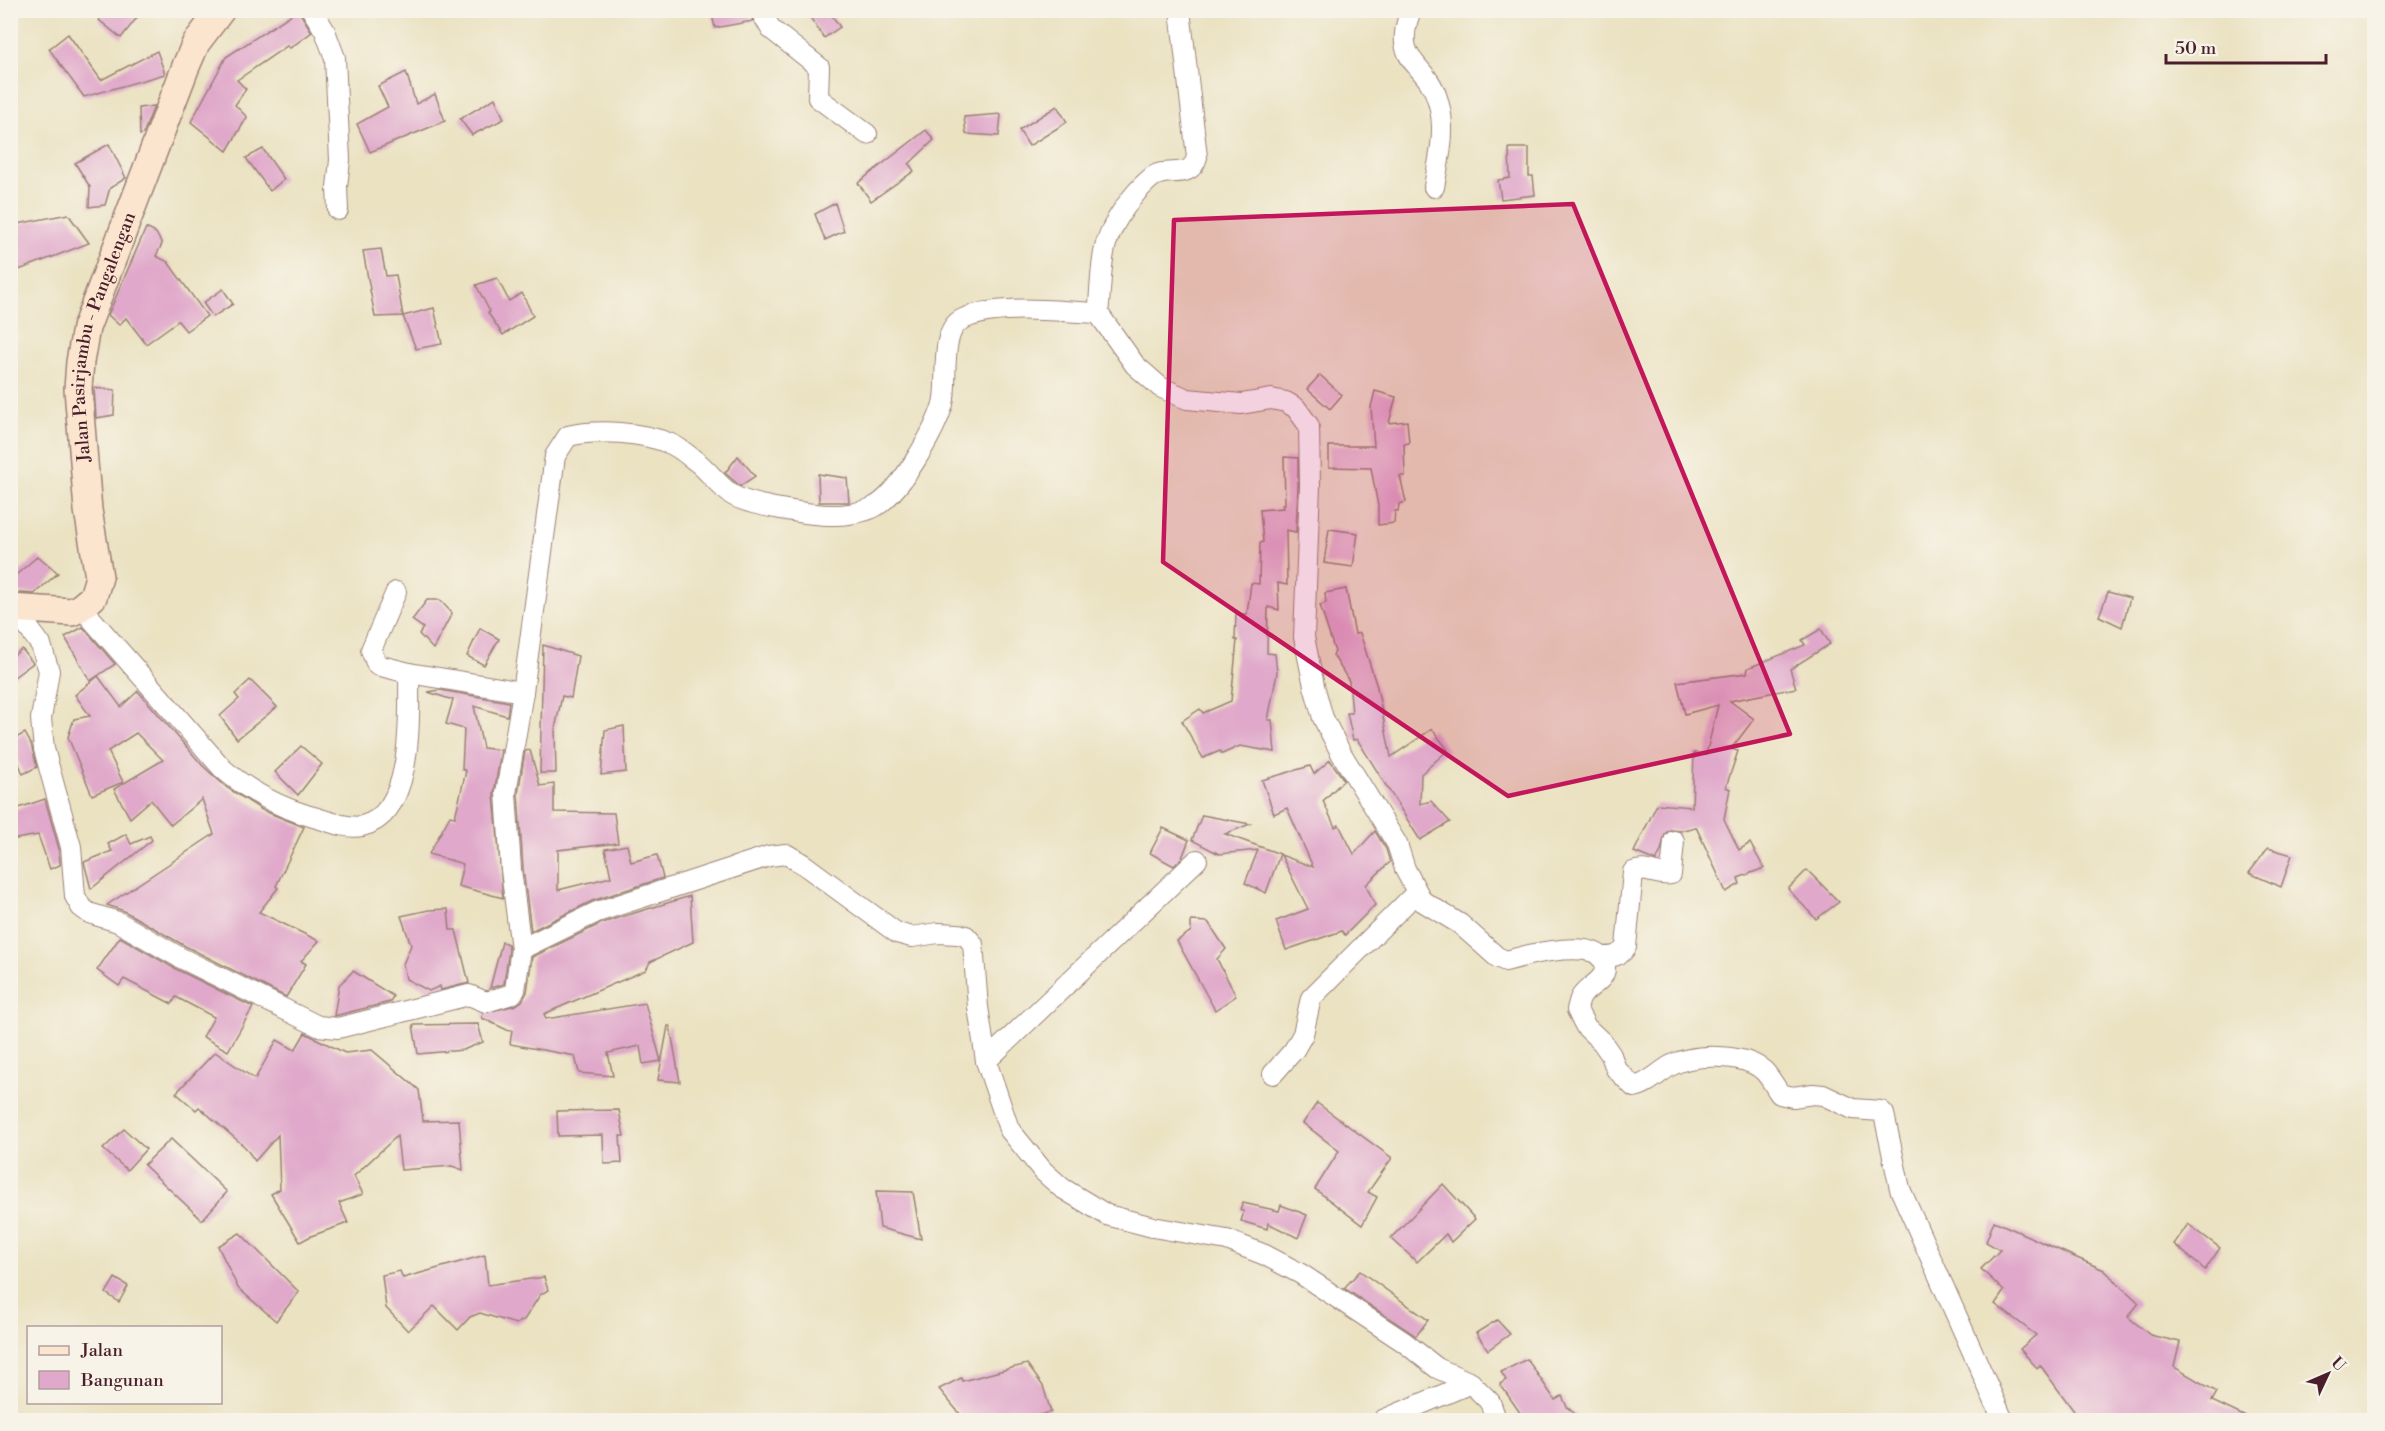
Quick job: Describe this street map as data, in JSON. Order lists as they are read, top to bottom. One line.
{"streets":{"main road":["Jalan Pasirjambu - Pangalengan"]},"legend":["Jalan","Bangunan"],"scale_bar":"50 m","north":"top right"}
